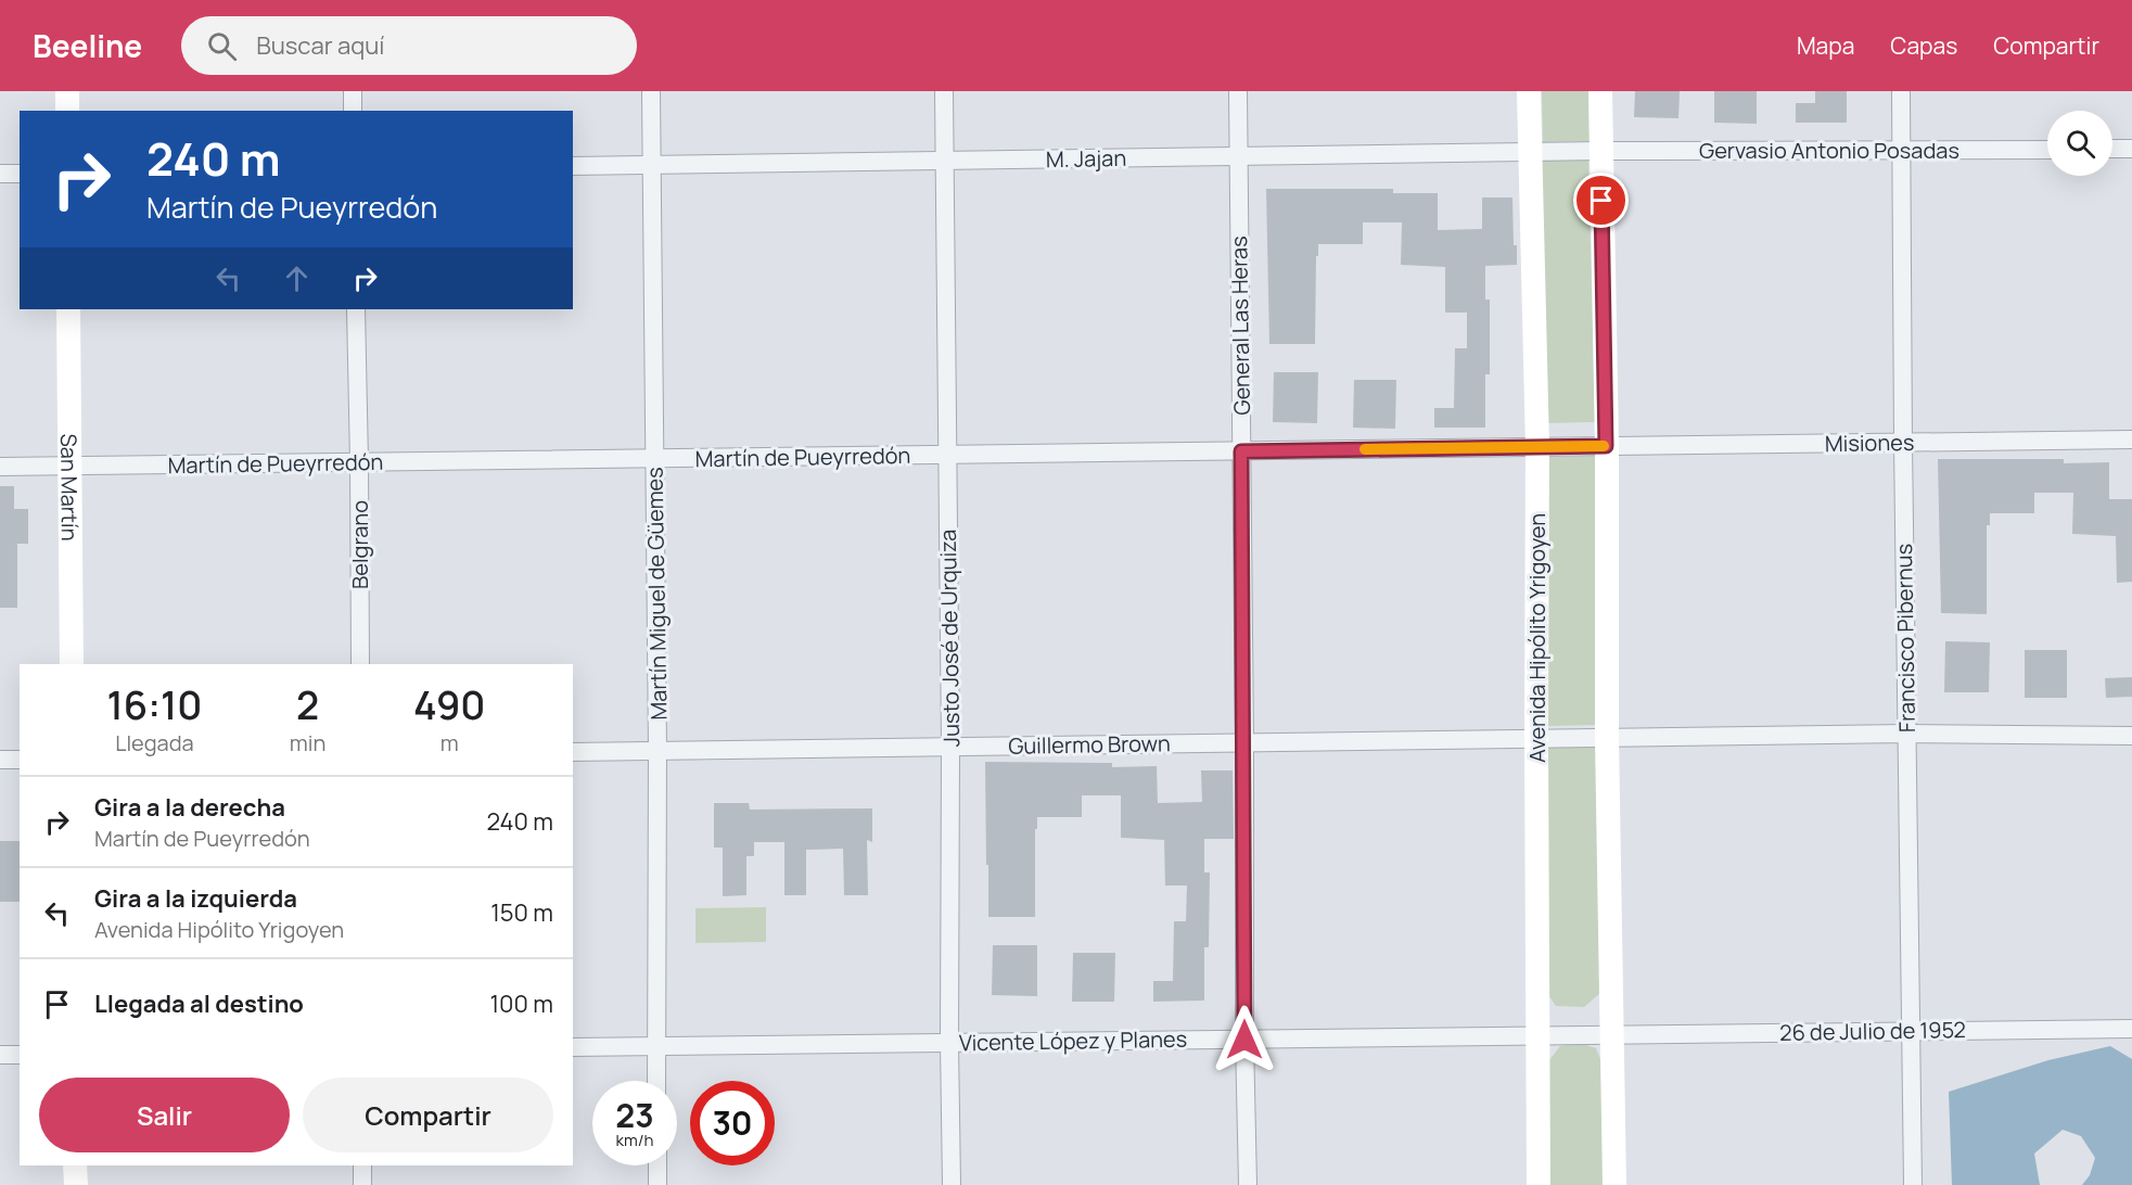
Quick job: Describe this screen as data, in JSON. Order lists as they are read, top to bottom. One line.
{"streets":{"main road":["San Martín","Avenida Hipólito Yrigoyen"],"street":["Gervasio Antonio Posadas","M. Jajan","General Las Heras","Misiones","Martín de Pueyrredón","Belgrano","Martín Miguel de Güemes","Justo José de Urquiza","Francisco Pibernus","Guillermo Brown","26 de Julio de 1952","Vicente López y Planes"]},"crossings":[["Gervasio Antonio Posadas","M. Jajan"],["Gervasio Antonio Posadas","Francisco Pibernus"],["M. Jajan","General Las Heras"],["M. Jajan","Martín Miguel de Güemes"],["M. Jajan","Justo José de Urquiza"],["M. Jajan","Avenida Hipólito Yrigoyen"],["General Las Heras","Martín de Pueyrredón"],["General Las Heras","Guillermo Brown"],["General Las Heras","Vicente López y Planes"],["Misiones","Martín de Pueyrredón"],["Misiones","Francisco Pibernus"],["Martín de Pueyrredón","San Martín"],["Martín de Pueyrredón","Belgrano"],["Martín de Pueyrredón","Martín Miguel de Güemes"],["Martín de Pueyrredón","Justo José de Urquiza"],["Martín de Pueyrredón","Avenida Hipólito Yrigoyen"],["Martín Miguel de Güemes","Guillermo Brown"],["Martín Miguel de Güemes","Vicente López y Planes"],["Justo José de Urquiza","Guillermo Brown"],["Justo José de Urquiza","Vicente López y Planes"],["Avenida Hipólito Yrigoyen","Guillermo Brown"],["Avenida Hipólito Yrigoyen","Vicente López y Planes"],["Francisco Pibernus","Guillermo Brown"],["Francisco Pibernus","26 de Julio de 1952"],["26 de Julio de 1952","Vicente López y Planes"]],"page":{"header":"Beeline","search":"Buscar aquí","nav":["Mapa","Capas","Compartir"],"turn":["240 m","Martín de Pueyrredón"],"eta":["16:10","Llegada","2","min","490","m"],"list":[{"name":"Gira a la derecha","note":"Martín de Pueyrredón","value":"240 m"},{"name":"Gira a la izquierda","note":"Avenida Hipólito Yrigoyen","value":"150 m"},{"name":"Llegada al destino","value":"100 m"}],"buttons":["Salir","Compartir"],"speed":"23 km/h","limit":"30"}}
